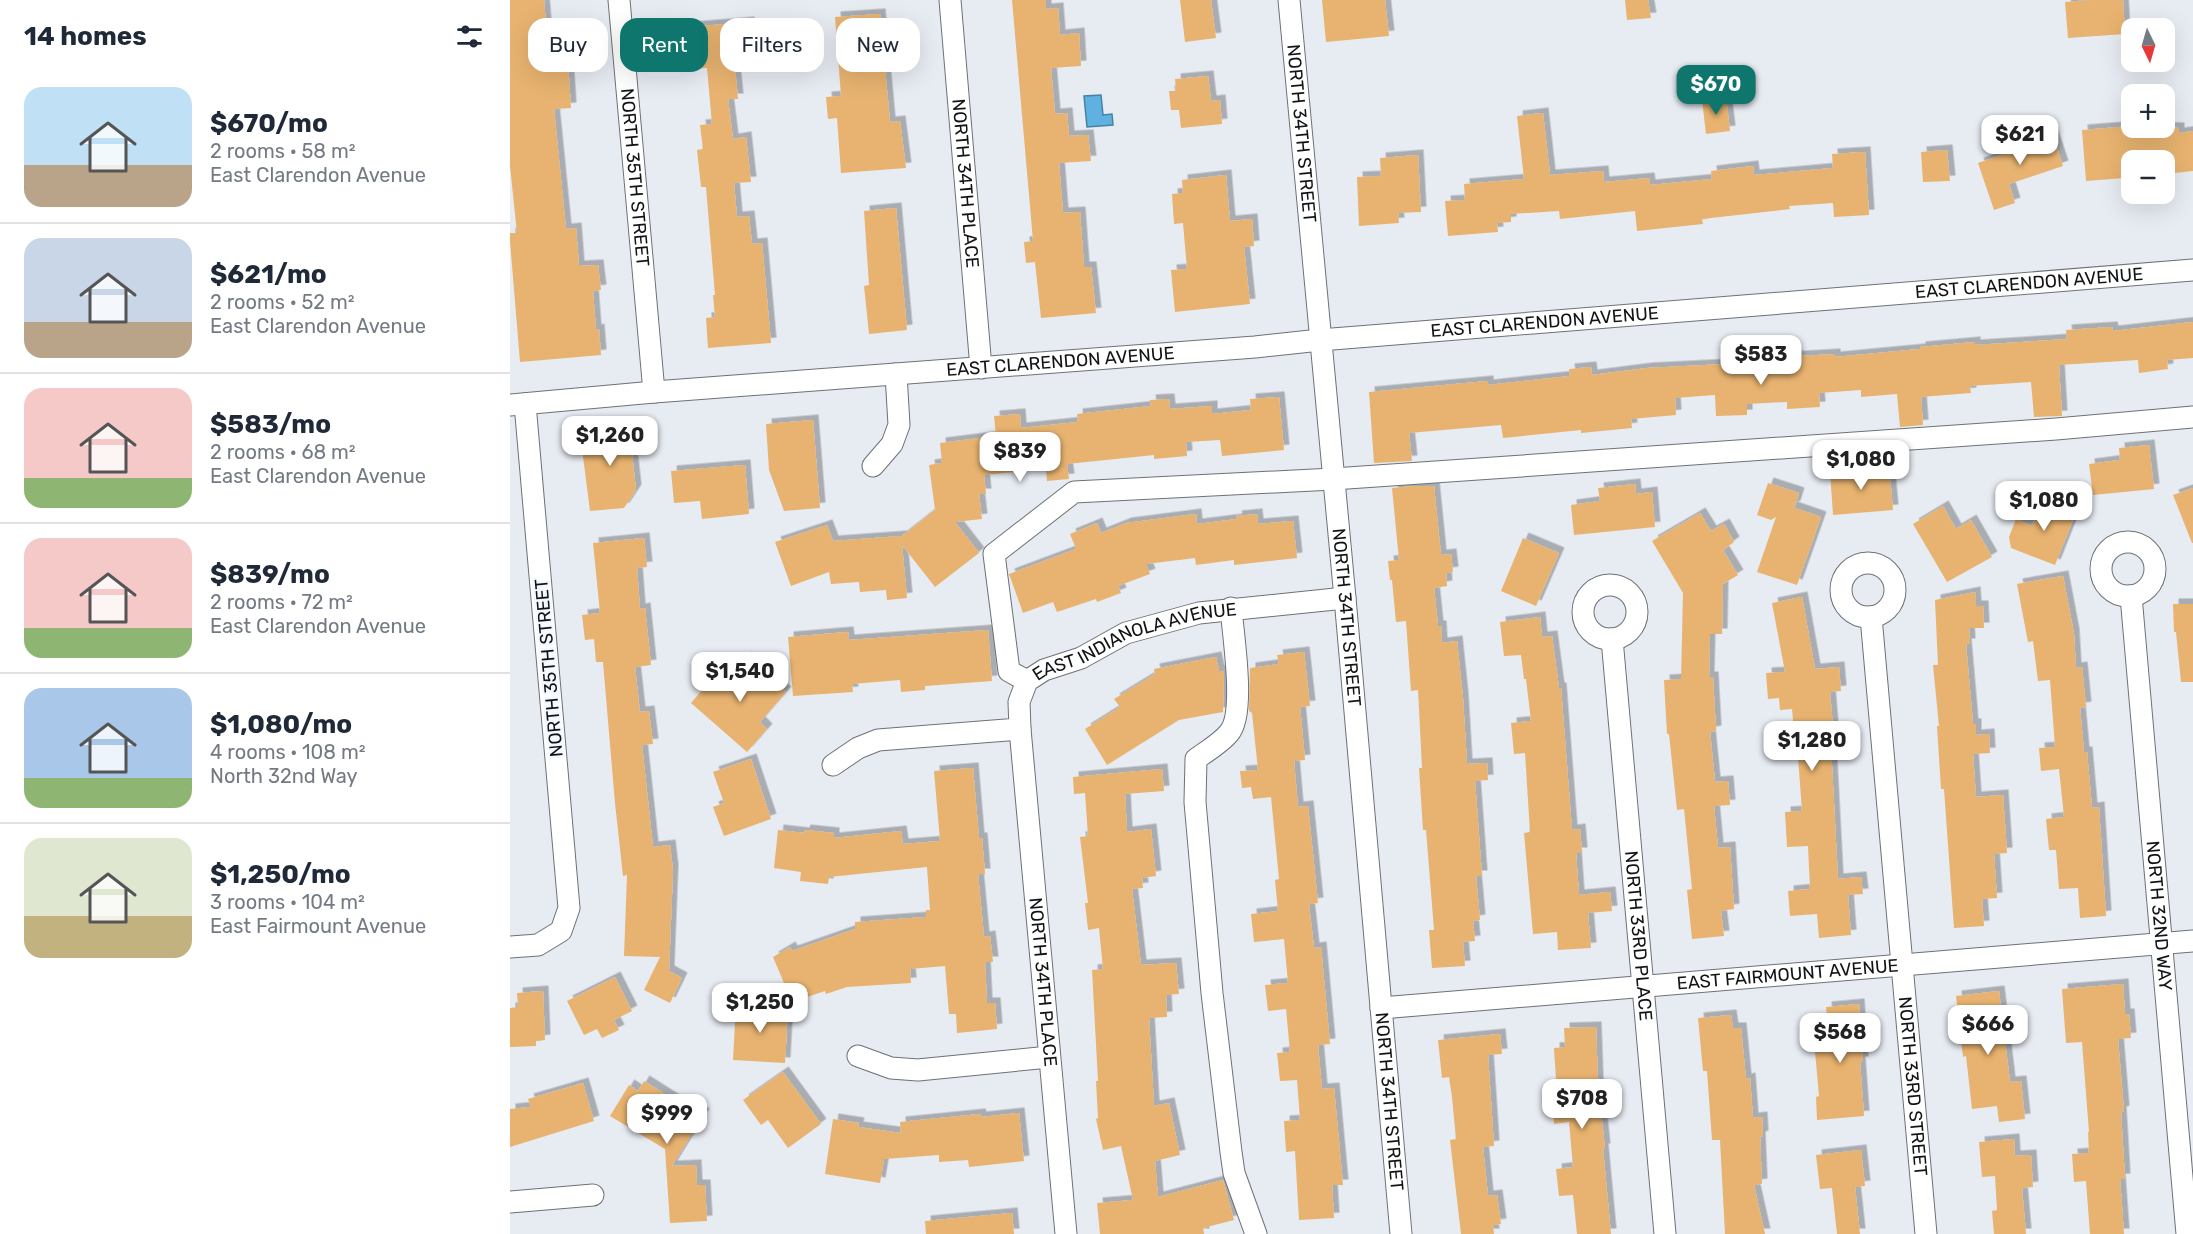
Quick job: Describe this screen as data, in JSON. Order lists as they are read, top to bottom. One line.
{"streets":{"street":["NORTH 34TH STREET","NORTH 35TH STREET","NORTH 34TH PLACE","EAST CLARENDON AVENUE","EAST INDIANOLA AVENUE","NORTH 32ND WAY","NORTH 33RD PLACE","EAST FAIRMOUNT AVENUE","NORTH 33RD STREET"]},"crossings":[["NORTH 34TH STREET","EAST CLARENDON AVENUE"],["NORTH 34TH STREET","EAST INDIANOLA AVENUE"],["NORTH 34TH STREET","EAST FAIRMOUNT AVENUE"],["NORTH 35TH STREET","EAST CLARENDON AVENUE"],["NORTH 34TH PLACE","EAST CLARENDON AVENUE"],["NORTH 34TH PLACE","EAST INDIANOLA AVENUE"],["NORTH 32ND WAY","EAST FAIRMOUNT AVENUE"],["NORTH 33RD PLACE","EAST FAIRMOUNT AVENUE"],["EAST FAIRMOUNT AVENUE","NORTH 33RD STREET"]],"north":"bottom","page":{"heading":"14 homes","map_buttons":["+","−"],"chip":["Buy","Rent","Filters","New"],"price":["$670","$621","$583","$1,260","$839","$1,080","$1,080","$1,540","$1,280","$1,250","$666","$568","$708","$999"],"list":[{"name":"$670/mo","note":"2 rooms · 58 m² · East Clarendon Avenue"},{"name":"$621/mo","note":"2 rooms · 52 m² · East Clarendon Avenue"},{"name":"$583/mo","note":"2 rooms · 68 m² · East Clarendon Avenue"},{"name":"$839/mo","note":"2 rooms · 72 m² · East Clarendon Avenue"},{"name":"$1,080/mo","note":"4 rooms · 108 m² · North 32nd Way"},{"name":"$1,250/mo","note":"3 rooms · 104 m² · East Fairmount Avenue"}]}}
